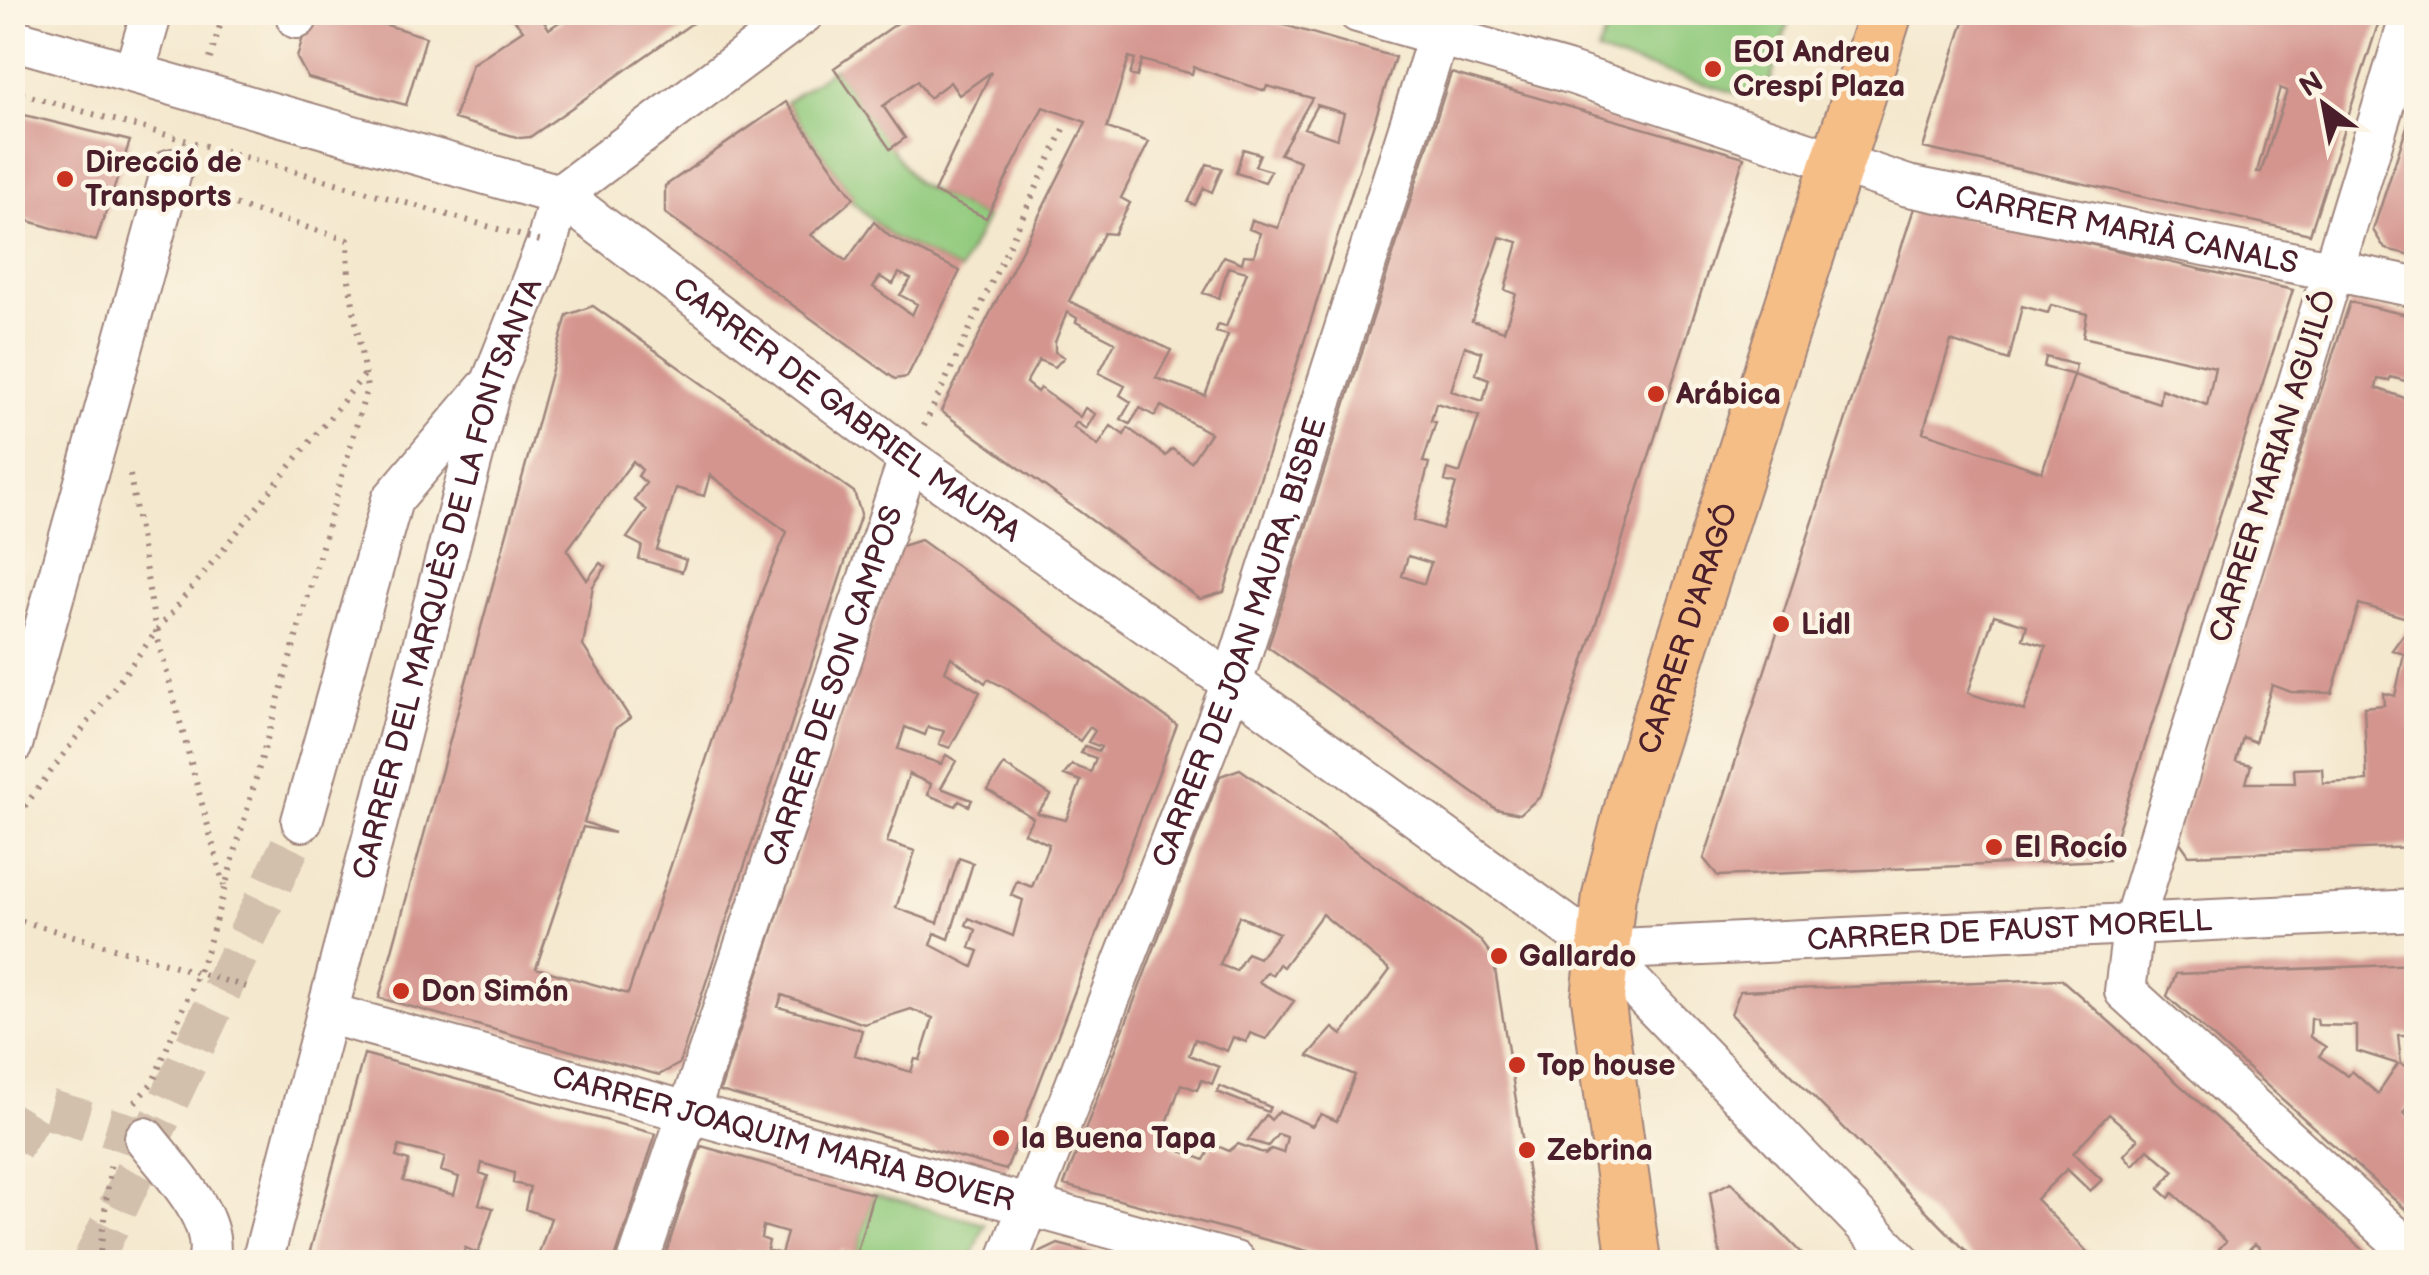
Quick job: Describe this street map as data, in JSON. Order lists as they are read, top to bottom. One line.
{"streets":{"main road":["CARRER D'ARAGÓ"],"street":["CARRER MARIÀ CANALS","CARRER DE GABRIEL MAURA","CARRER MARIAN AGUILÓ","CARRER DEL MARQUÈS DE LA FONTSANTA","CARRER DE JOAN MAURA, BISBE","CARRER DE SON CAMPOS","CARRER DE FAUST MORELL","CARRER JOAQUIM MARIA BOVER"]},"crossings":[["CARRER MARIÀ CANALS","CARRER MARIAN AGUILÓ"],["CARRER MARIÀ CANALS","CARRER D'ARAGÓ"],["CARRER MARIÀ CANALS","CARRER DE JOAN MAURA, BISBE"],["CARRER DE GABRIEL MAURA","CARRER DEL MARQUÈS DE LA FONTSANTA"],["CARRER DE GABRIEL MAURA","CARRER D'ARAGÓ"],["CARRER DE GABRIEL MAURA","CARRER DE JOAN MAURA, BISBE"],["CARRER DE GABRIEL MAURA","CARRER DE SON CAMPOS"],["CARRER DE GABRIEL MAURA","CARRER DE FAUST MORELL"],["CARRER MARIAN AGUILÓ","CARRER DE FAUST MORELL"],["CARRER DEL MARQUÈS DE LA FONTSANTA","CARRER JOAQUIM MARIA BOVER"],["CARRER D'ARAGÓ","CARRER DE FAUST MORELL"],["CARRER DE JOAN MAURA, BISBE","CARRER JOAQUIM MARIA BOVER"],["CARRER DE SON CAMPOS","CARRER JOAQUIM MARIA BOVER"]],"places":["EOI Andreu Crespí Plaza","Direcció de Transports","Arábica","Lidl","El Rocío","Gallardo","Don Simón","Top house","la Buena Tapa","Zebrina"],"north":"top left"}
